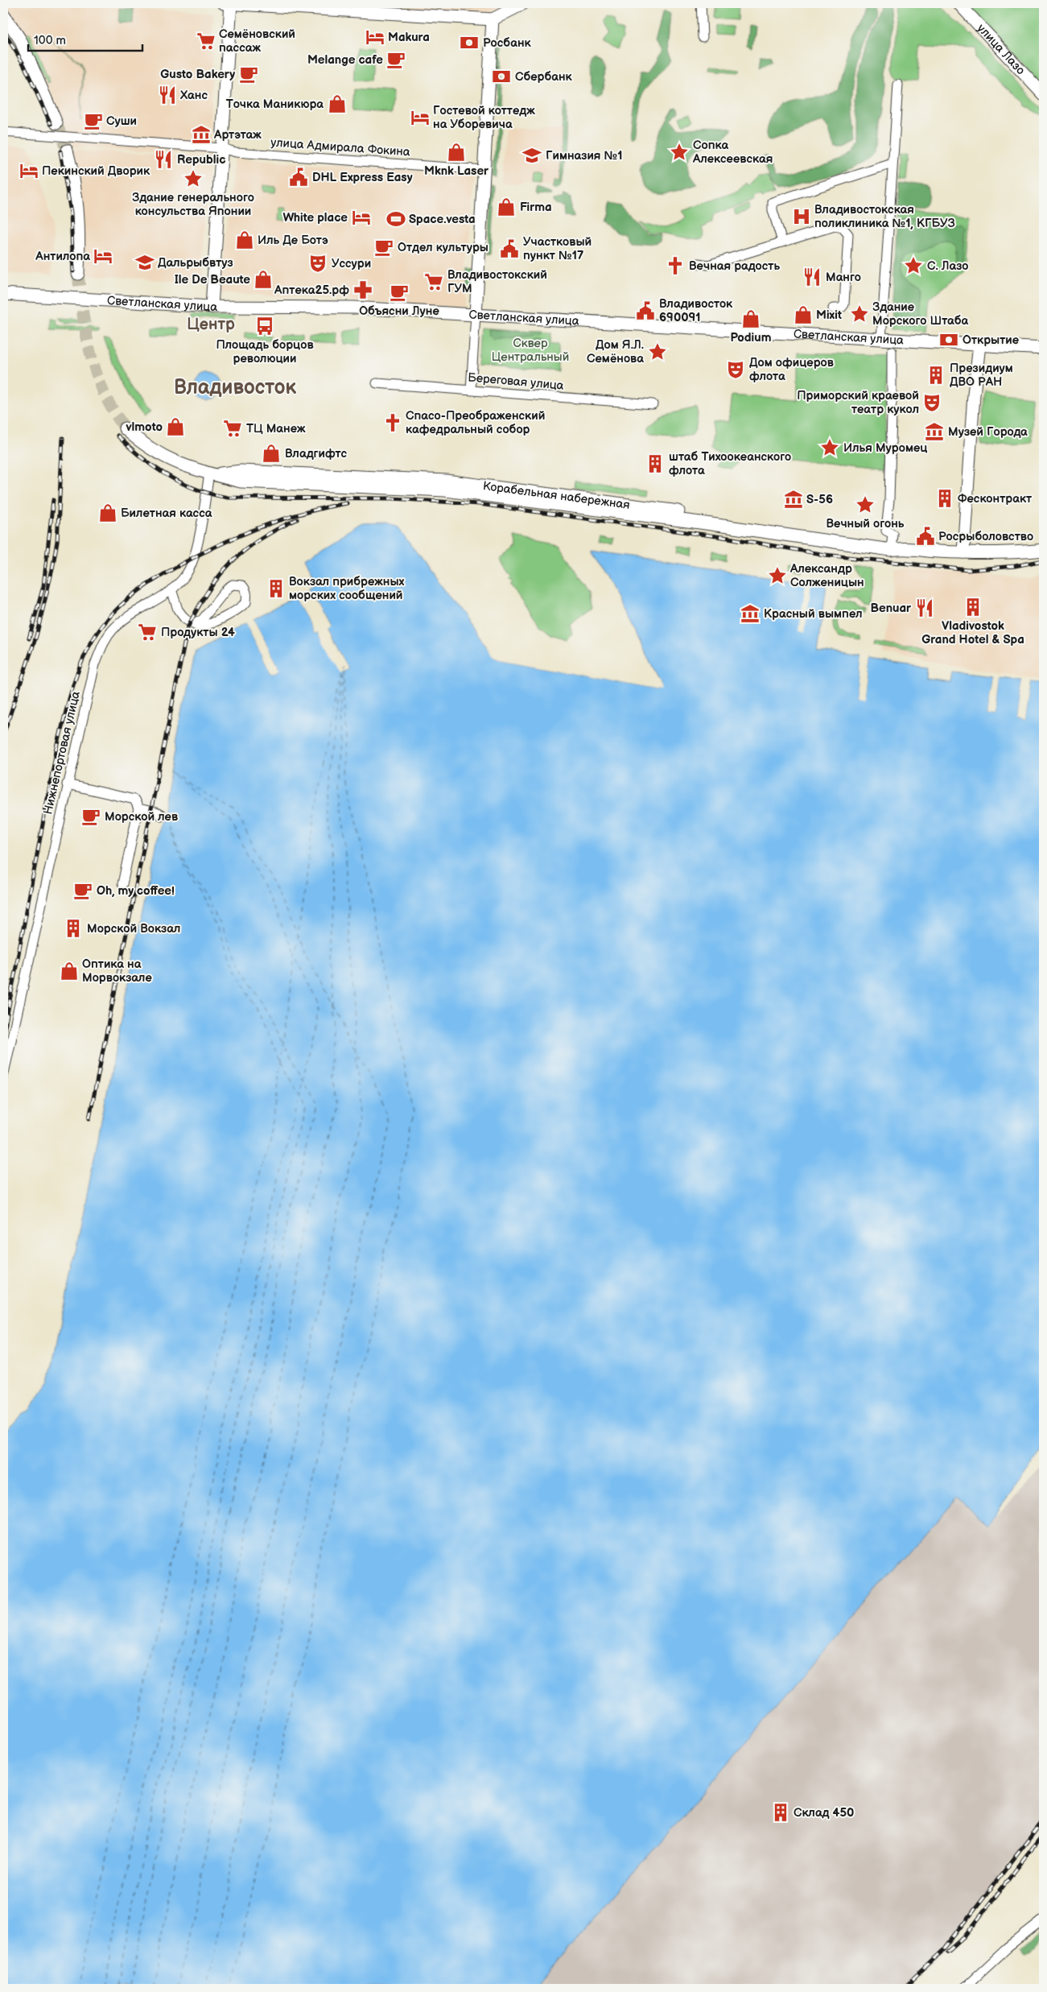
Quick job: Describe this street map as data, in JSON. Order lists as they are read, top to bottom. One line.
{"streets":{"main road":["улица Лазо","Светланская улица","Корабельная набережная"],"street":["улица Адмирала Фокина","Береговая улица","Нижнепортовая улица"]},"crossings":[["Корабельная набережная","Нижнепортовая улица"]],"districts":["Центр","Владивосток"],"parks":["Сквер Центральный"],"places":{"hotel":["Makura","Гостевой коттедж на Уборевича","Пекинский Дворик","White place","Антилопа"],"supermarket":["Семёновский пассаж","Владивостокский ГУМ","ТЦ Манеж","Продукты 24"],"bank":["Росбанк","Сбербанк","Открытие"],"cafe":["Melange cafe","Gusto Bakery","Суши","Отдел культуры","Объясни Луне","Морской лев","Oh, my coffee!"],"restaurant":["Ханс","Republic","Манго","Benuar"],"shop":["Точка Маникюра","Mknk Laser","Firma","Иль Де Ботэ","Ile De Beaute","Mixit","Podium","vlmoto","Владгифтс","Билетная касса","Оптика на Морвокзале"],"museum":["Артэтаж","Музей Города","S-56","Красный вымпел"],"place":["Сопка Алексеевская","Здание генерального консульства Японии","С. Лазо","Здание Морского Штаба","Дом Я.Л. Семёнова","Илья Муромец","Вечный огонь","Александр Солженицын"],"school or university":["Гимназия №1","Дальрыбвтуз"],"public building":["DHL Express Easy","Участковый пункт №17","Владивосток 690091","Росрыболовство"],"hospital":["Владивостокская поликлиника №1, КГБУЗ"],"sports":["Space.vesta"],"theatre":["Уссури","Дом офицеров флота","Приморский краевой театр кукол"],"church":["Вечная радость","Спасо-Преображенский кафедральный собор"],"pharmacy":["Аптека25.рф"],"bus stop":["Площадь борцов революции"],"building":["Президиум ДВО РАН","штаб Тихоокеанского флота","Фесконтракт","Вокзал прибрежных морских сообщений","Vladivostok Grand Hotel & Spa","Морской Вокзал","Склад 450"]},"scale_bar":"100 m"}
